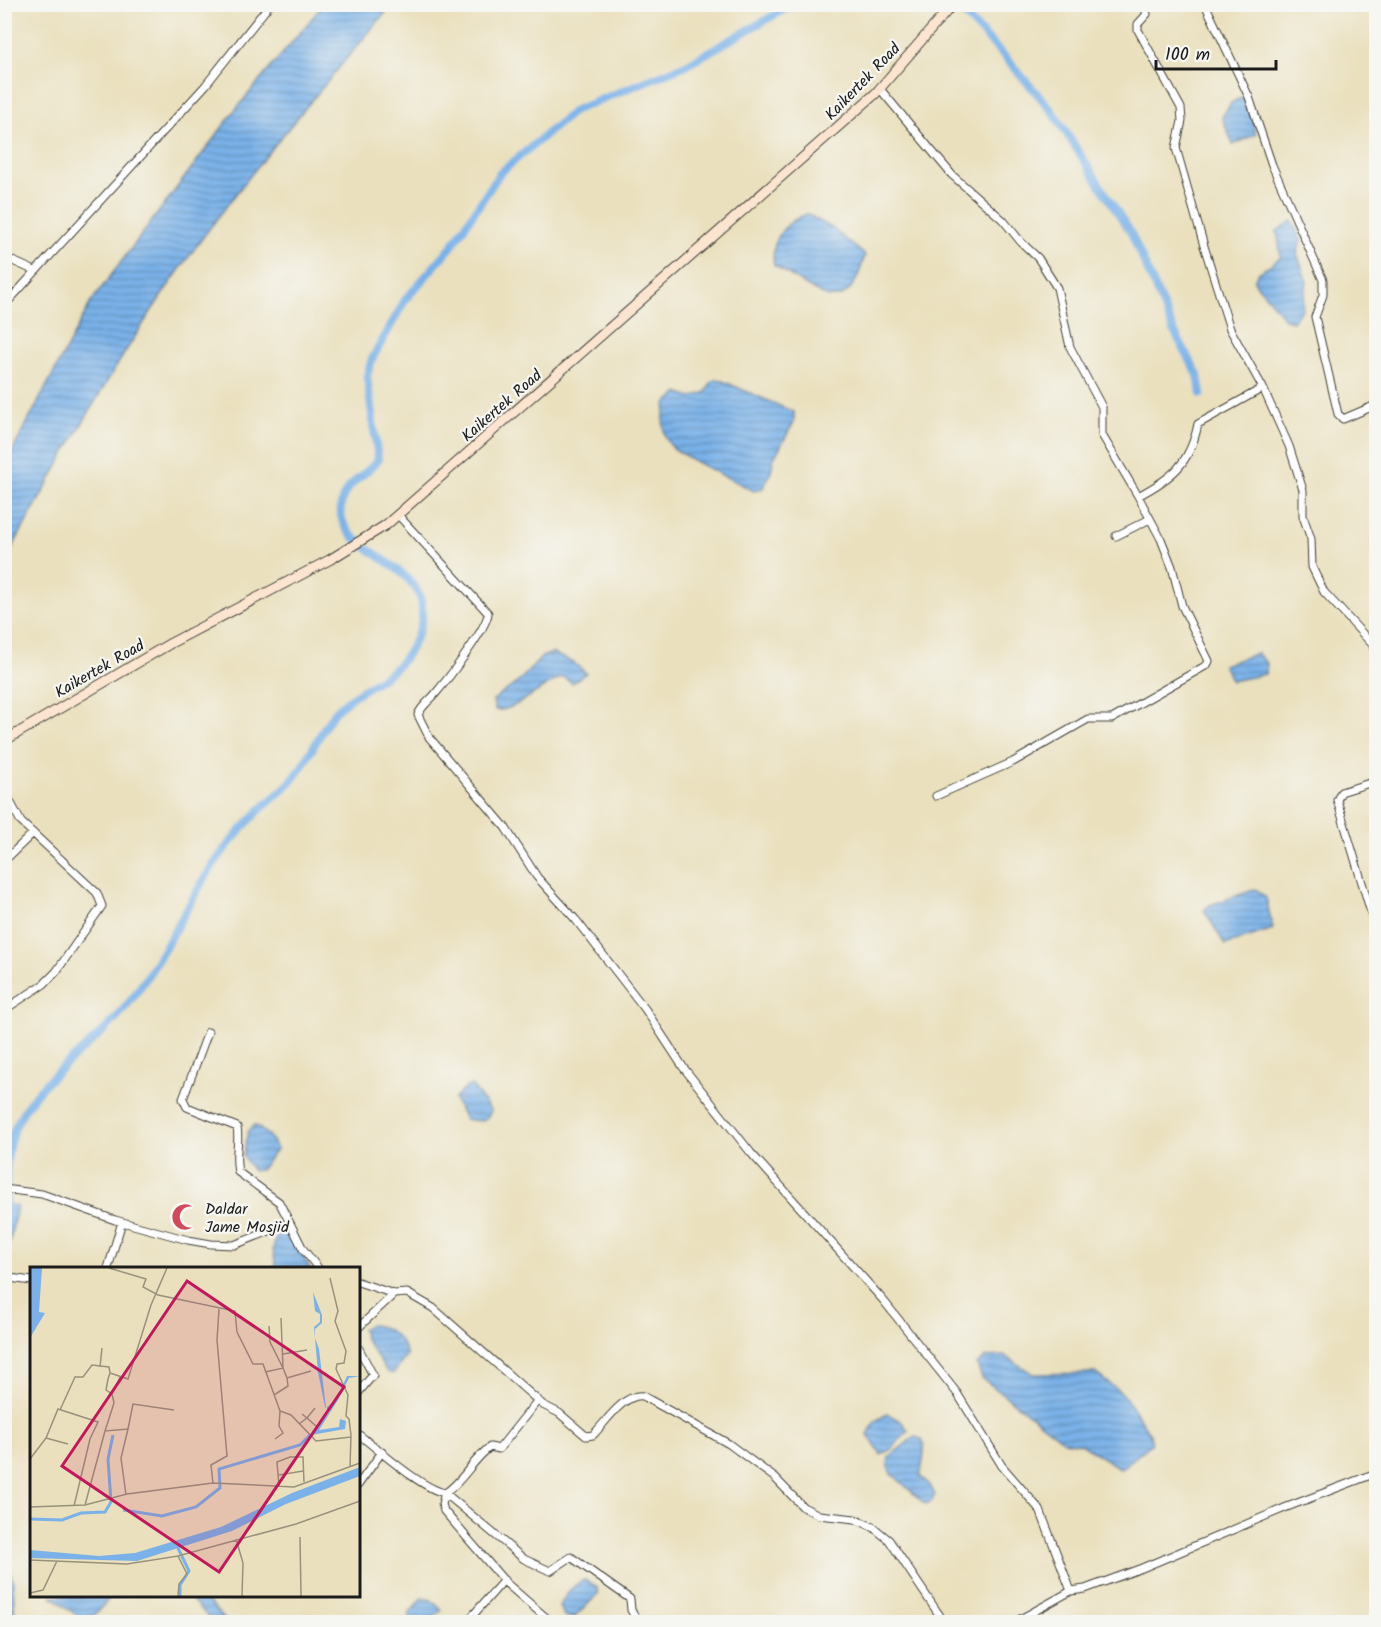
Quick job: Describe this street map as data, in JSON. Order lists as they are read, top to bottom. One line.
{"streets":{"main road":["Kaikertek Road"]},"places":{"mosque":["Daldar Jame Mosjid"]},"scale_bar":"100 m"}
